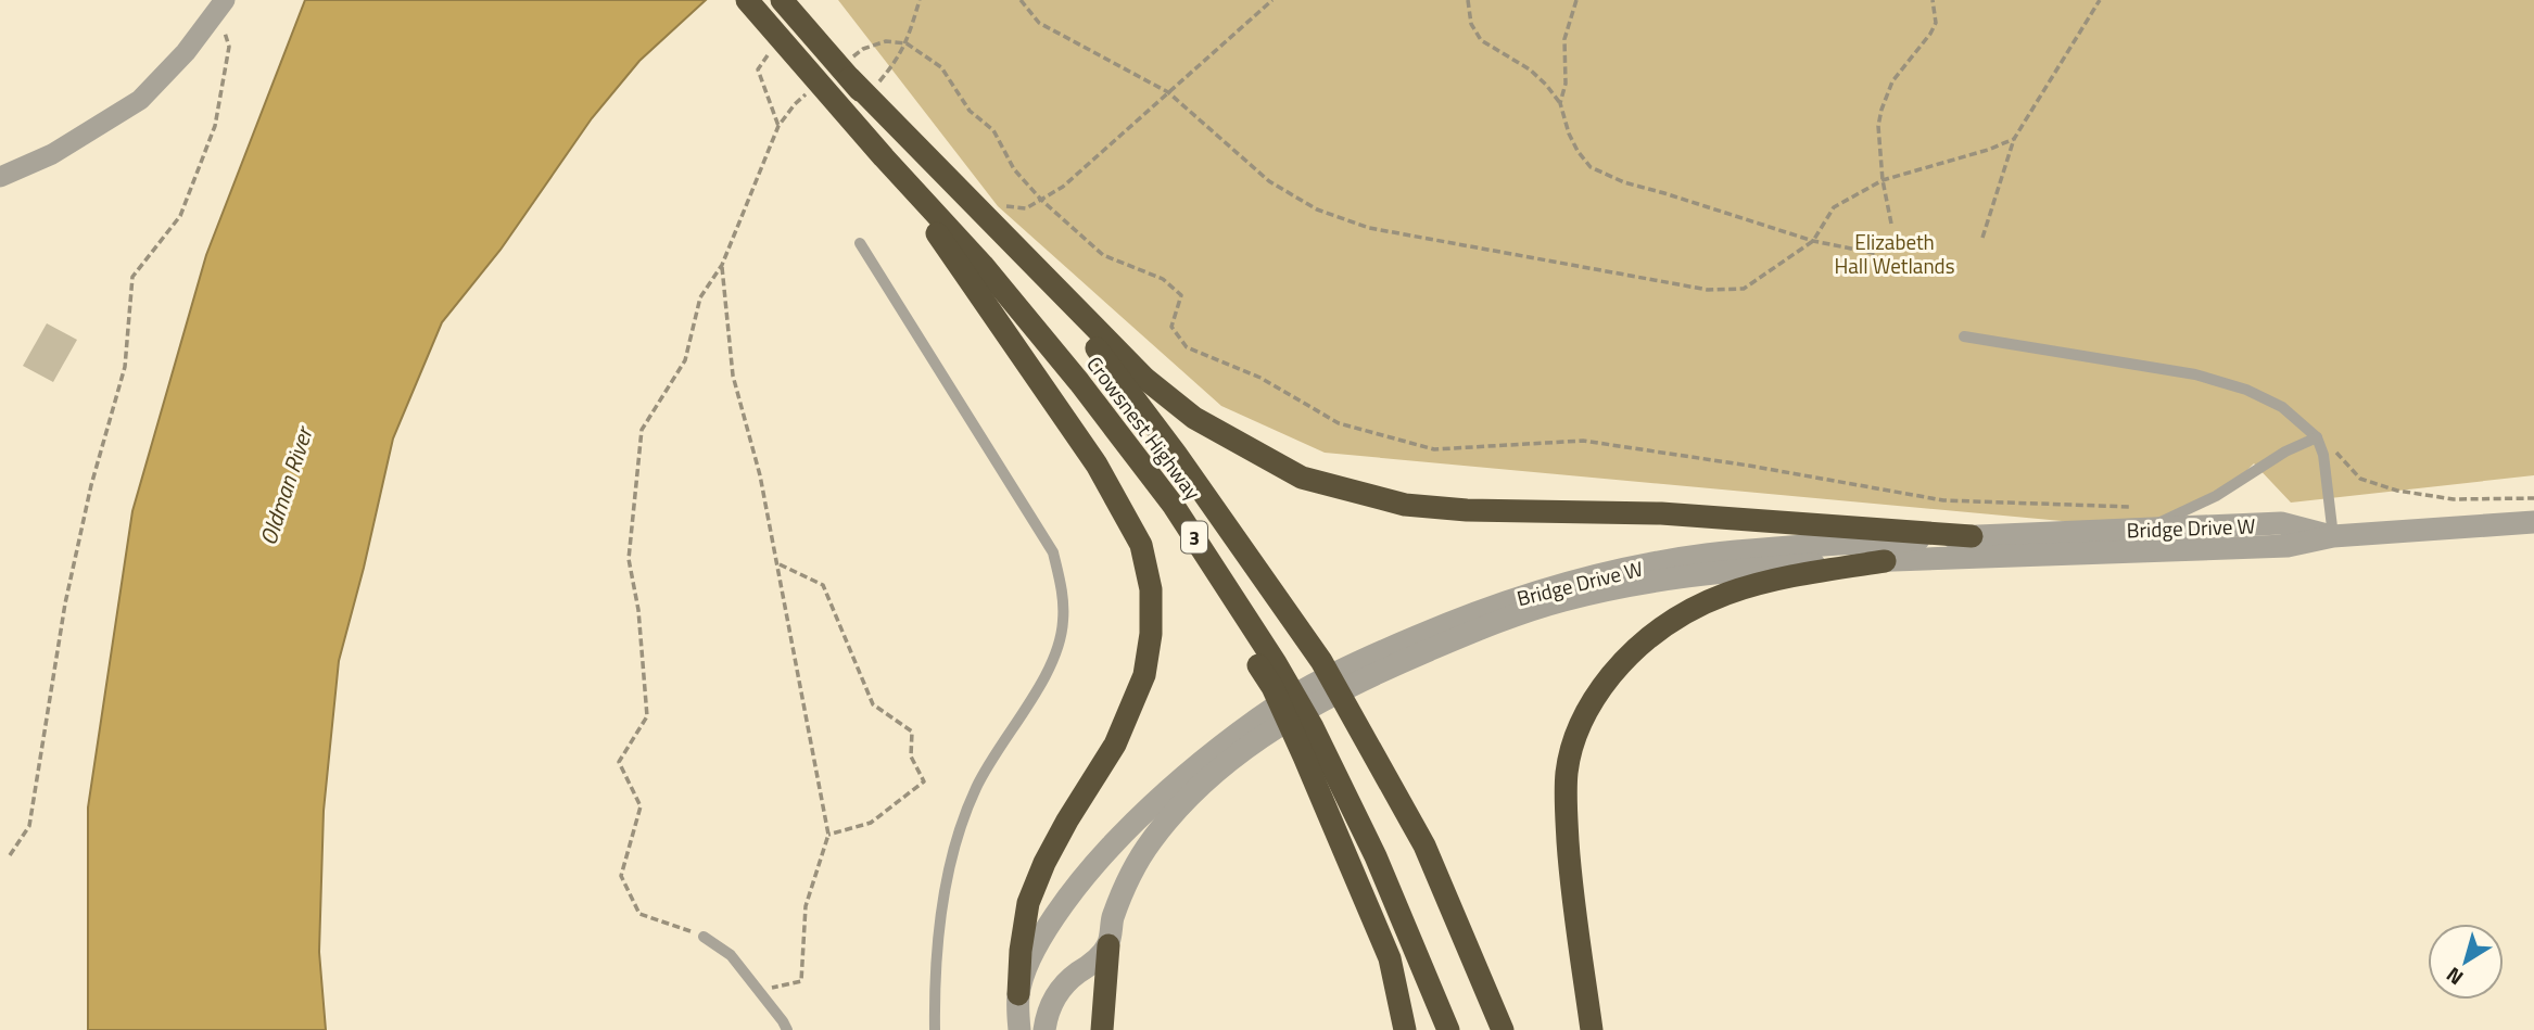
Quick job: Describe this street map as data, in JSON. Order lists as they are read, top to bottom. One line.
{"streets":{"highway":["Crowsnest Highway","3"],"street":["Bridge Drive W"]},"crossings":[["Crowsnest Highway","3"]],"water":["Oldman River"],"parks":["Elizabeth Hall Wetlands"],"north":"bottom left"}
